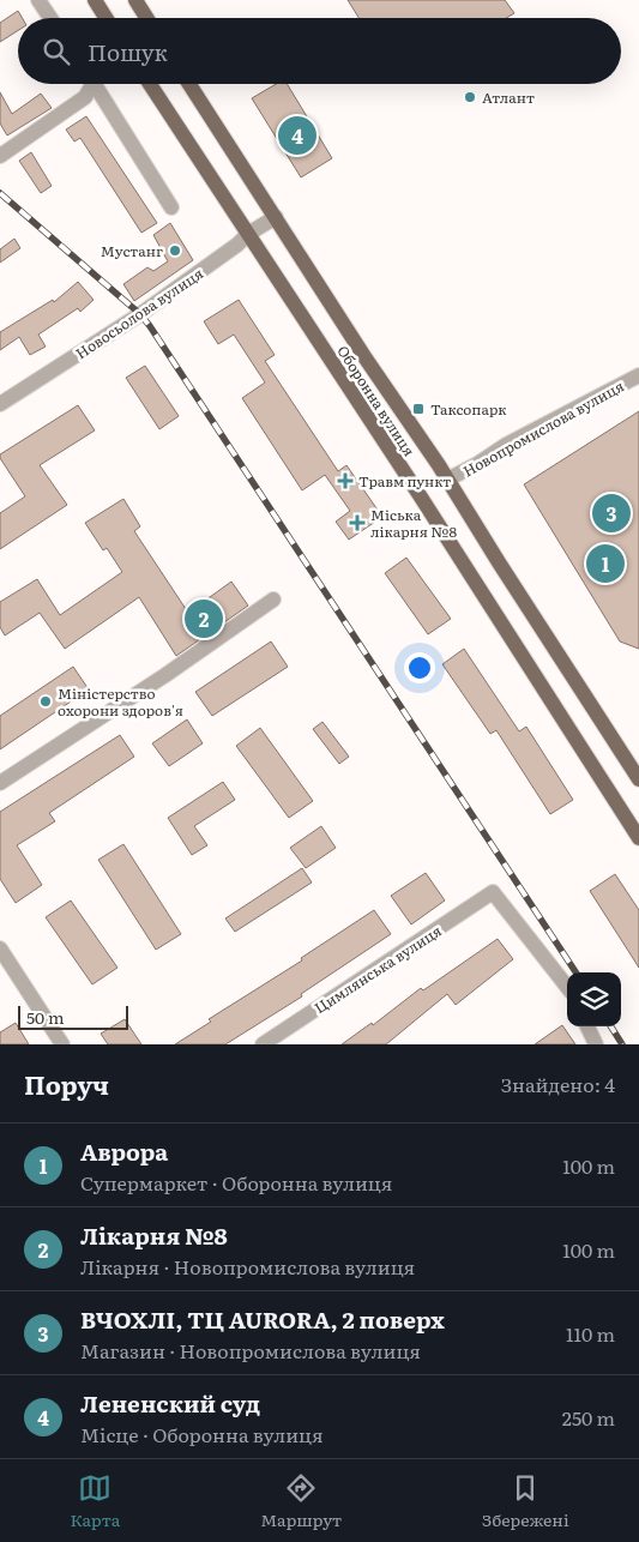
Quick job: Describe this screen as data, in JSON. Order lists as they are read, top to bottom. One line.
{"streets":{"main road":["Оборонна вулиця"],"street":["Новосьолова вулиця","Новопромислова вулиця","Цимлянська вулиця"]},"crossings":[["Новосьолова вулиця","Оборонна вулиця"],["Оборонна вулиця","Новопромислова вулиця"]],"places":{"other":["Атлант","Мустанг","Міністерство охорони здоров'я"],"transit":["Таксопарк"],"health":["Травм пункт","Міська лікарня №8"]},"scale_bar":"50 m","page":{"search":"Пошук","pins":["4","3","1","2"],"scale":"50 m","heading":["Поруч","Знайдено: 4"],"list":[{"mark":"1","name":"Аврора","note":"Супермаркет · Оборонна вулиця","value":"100 m"},{"mark":"2","name":"Лікарня №8","note":"Лікарня · Новопромислова вулиця","value":"100 m"},{"mark":"3","name":"ВЧОХЛІ, ТЦ AURORA, 2 поверх","note":"Магазин · Новопромислова вулиця","value":"110 m"},{"mark":"4","name":"Лененский суд","note":"Місце · Оборонна вулиця","value":"250 m"}],"nav":["Карта","Маршрут","Збережені"]}}
